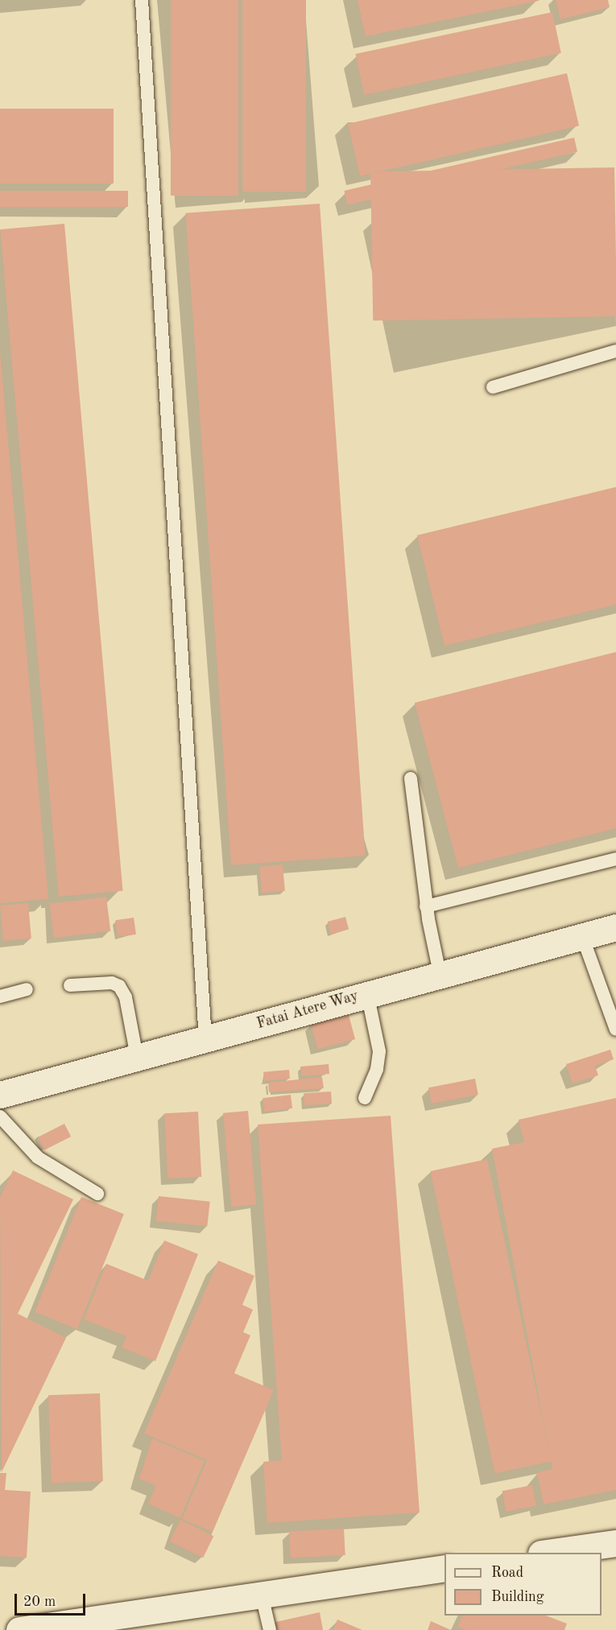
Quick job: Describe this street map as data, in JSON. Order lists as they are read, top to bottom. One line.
{"streets":{"street":["Fatai Atere Way"]},"legend":["Road","Building"],"scale_bar":"20 m"}
